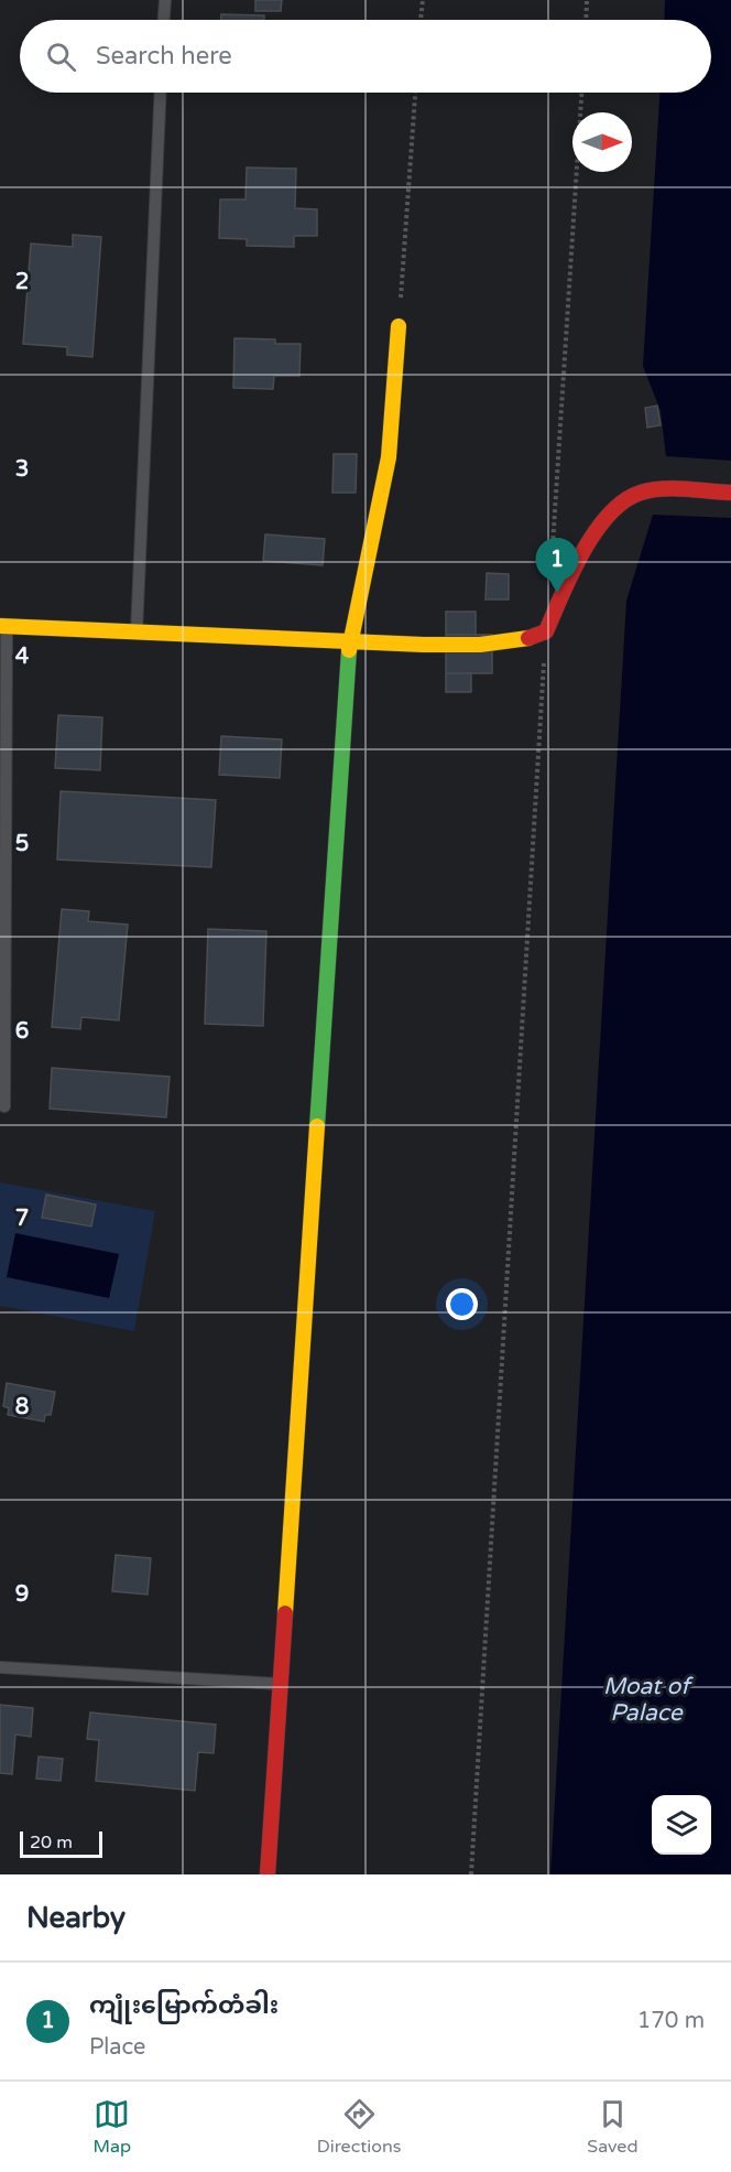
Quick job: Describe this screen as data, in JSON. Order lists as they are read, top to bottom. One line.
{"water":["Moat of Palace"],"scale_bar":"20 m","north":"right","page":{"search":"Search here","pins":"1","scale":"20 m","heading":"Nearby","list":[{"mark":"1","name":"ကျုံးမြောက်တံခါး","note":"Place","value":"170 m"}],"nav":["Map","Directions","Saved"]},"grid":{"rows":["2","3","4","5","6","7","8","9"]}}
